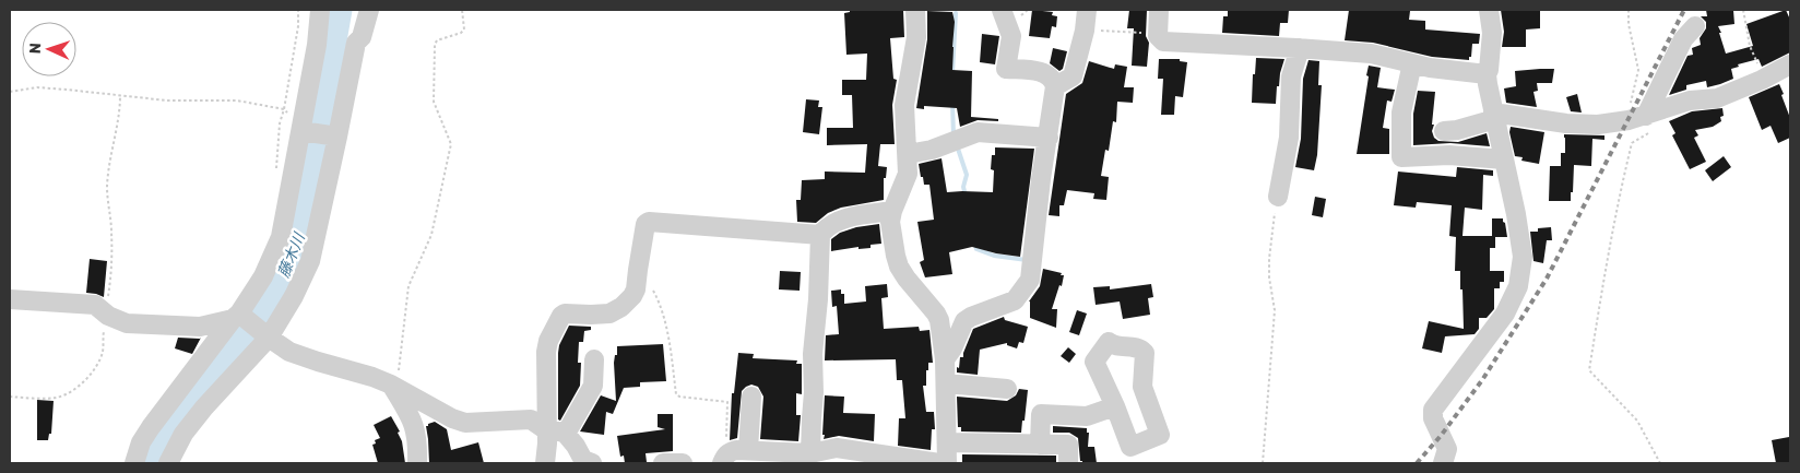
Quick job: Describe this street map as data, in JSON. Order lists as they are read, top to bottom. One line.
{"water":["藤木川"],"north":"left"}
